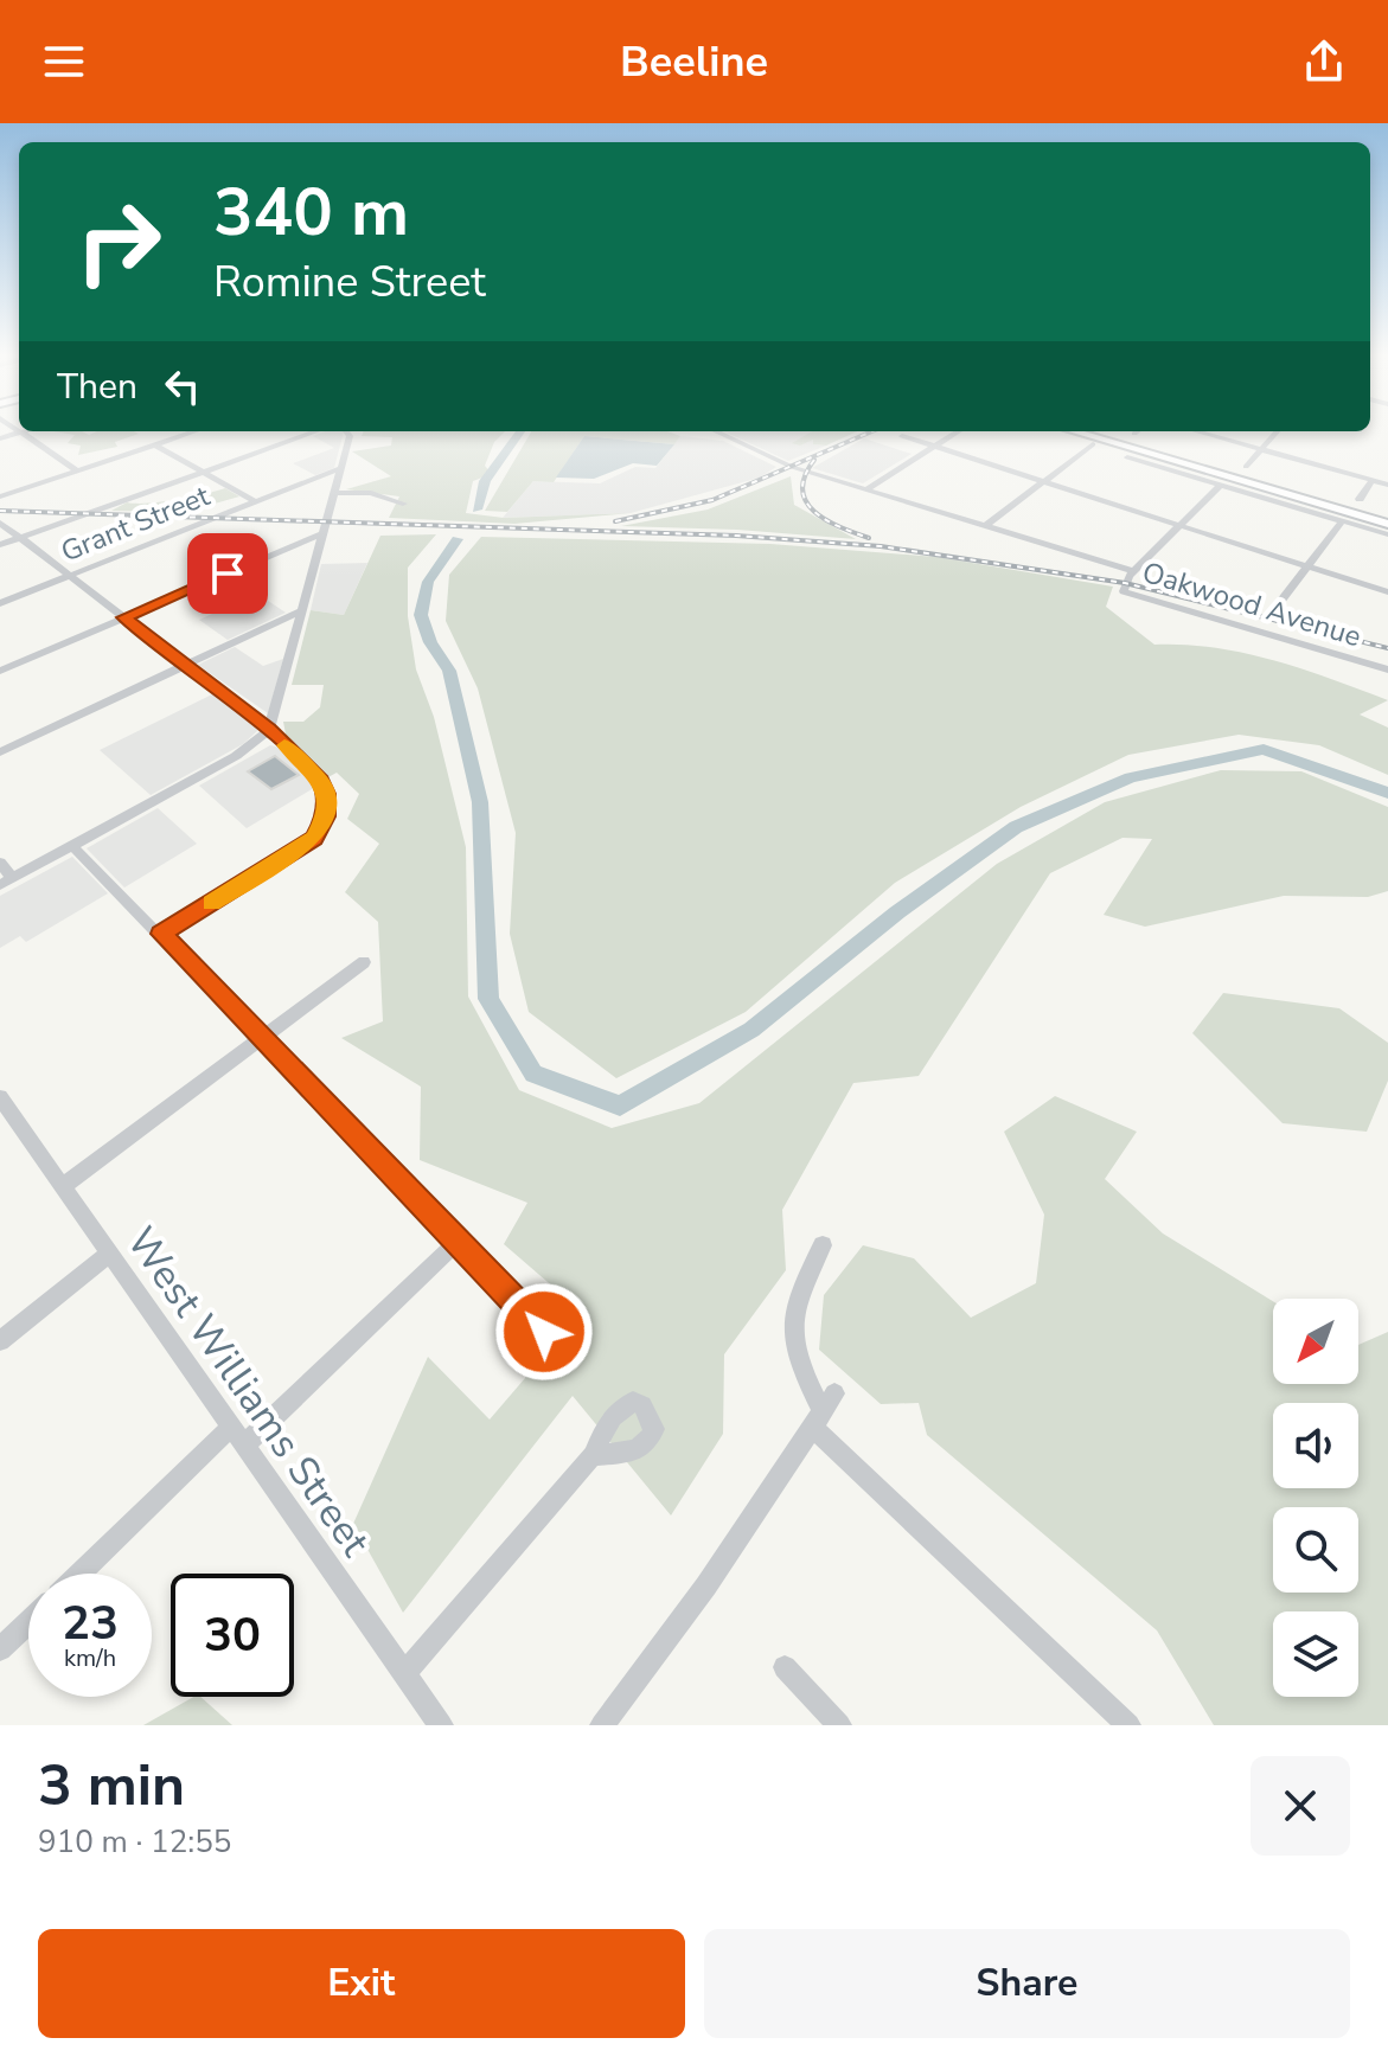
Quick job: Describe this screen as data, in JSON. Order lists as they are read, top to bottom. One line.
{"streets":{"street":["Grant Street","Oakwood Avenue","West Williams Street"]},"north":"bottom left","page":{"header":"Beeline","turn":["340 m","Romine Street"],"then":"Then","speed":"23 km/h","limit":"30","heading":["3 min","910 m · 12:55"],"buttons":["Exit","Share"]}}
